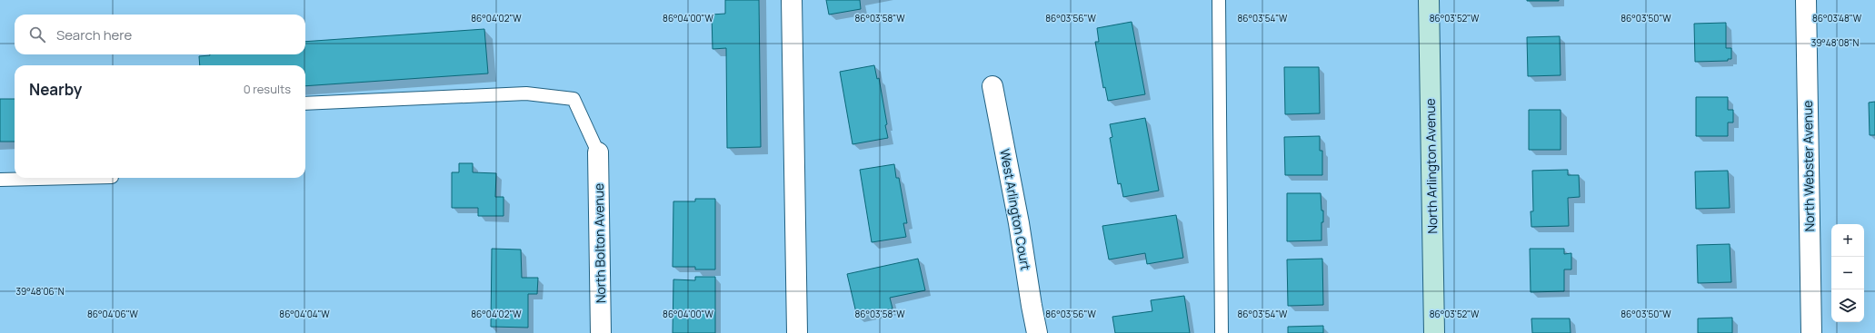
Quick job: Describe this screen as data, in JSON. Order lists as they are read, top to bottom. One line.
{"streets":{"main road":["North Arlington Avenue"],"street":["North Webster Avenue","West Arlington Court","North Bolton Avenue"]},"page":{"search":"Search here","heading":["Nearby","0 results"],"map_buttons":["+","−"]},"coordinates":["86°04'02\"W","86°04'00\"W","86°03'58\"W","86°03'56\"W","86°03'54\"W","86°03'52\"W","86°03'50\"W","86°03'48\"W","39°48'08\"N","39°48'06\"N","86°04'06\"W","86°04'04\"W"]}
